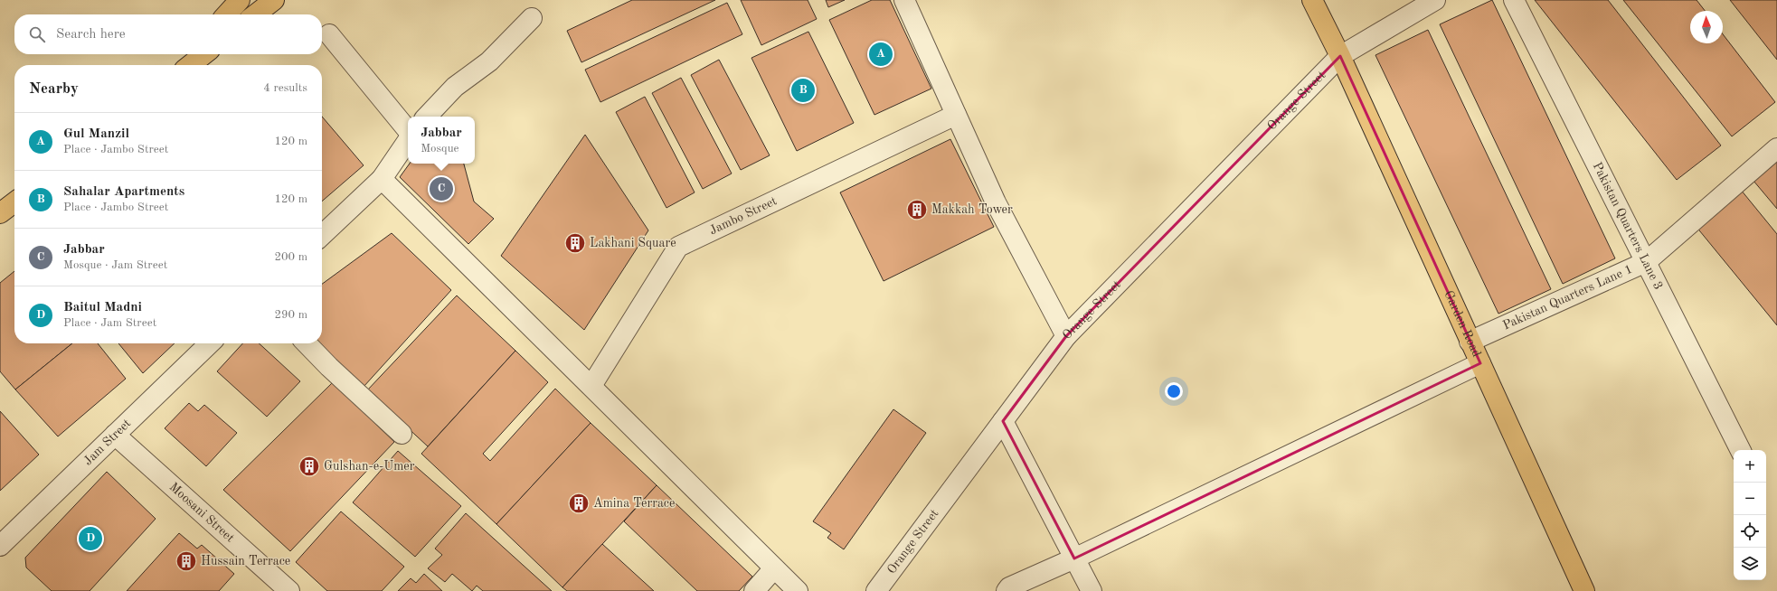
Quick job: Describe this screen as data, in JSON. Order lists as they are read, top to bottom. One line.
{"streets":{"main road":["Garden Road"],"street":["Orange Street","Jambo Street","Pakistan Quarters Lane 3","Pakistan Quarters Lane 1","Jam Street","Moosani Street"]},"crossings":[["Orange Street","Garden Road"],["Pakistan Quarters Lane 3","Pakistan Quarters Lane 1"],["Pakistan Quarters Lane 1","Garden Road"],["Jam Street","Moosani Street"]],"places":{"building":["Makkah Tower","Lakhani Square","Gulshan-e-Umer","Amina Terrace","Hussain Terrace"]},"north":"top","page":{"search":"Search here","pins":["A","B","C","D"],"heading":["Nearby","4 results"],"list":[{"mark":"A","name":"Gul Manzil","note":"Place · Jambo Street","value":"120 m"},{"mark":"B","name":"Sahalar Apartments","note":"Place · Jambo Street","value":"120 m"},{"mark":"C","name":"Jabbar","note":"Mosque · Jam Street","value":"200 m"},{"mark":"D","name":"Baitul Madni","note":"Place · Jam Street","value":"290 m"}],"popup":["Jabbar","Mosque"],"map_buttons":["+","−"]}}
